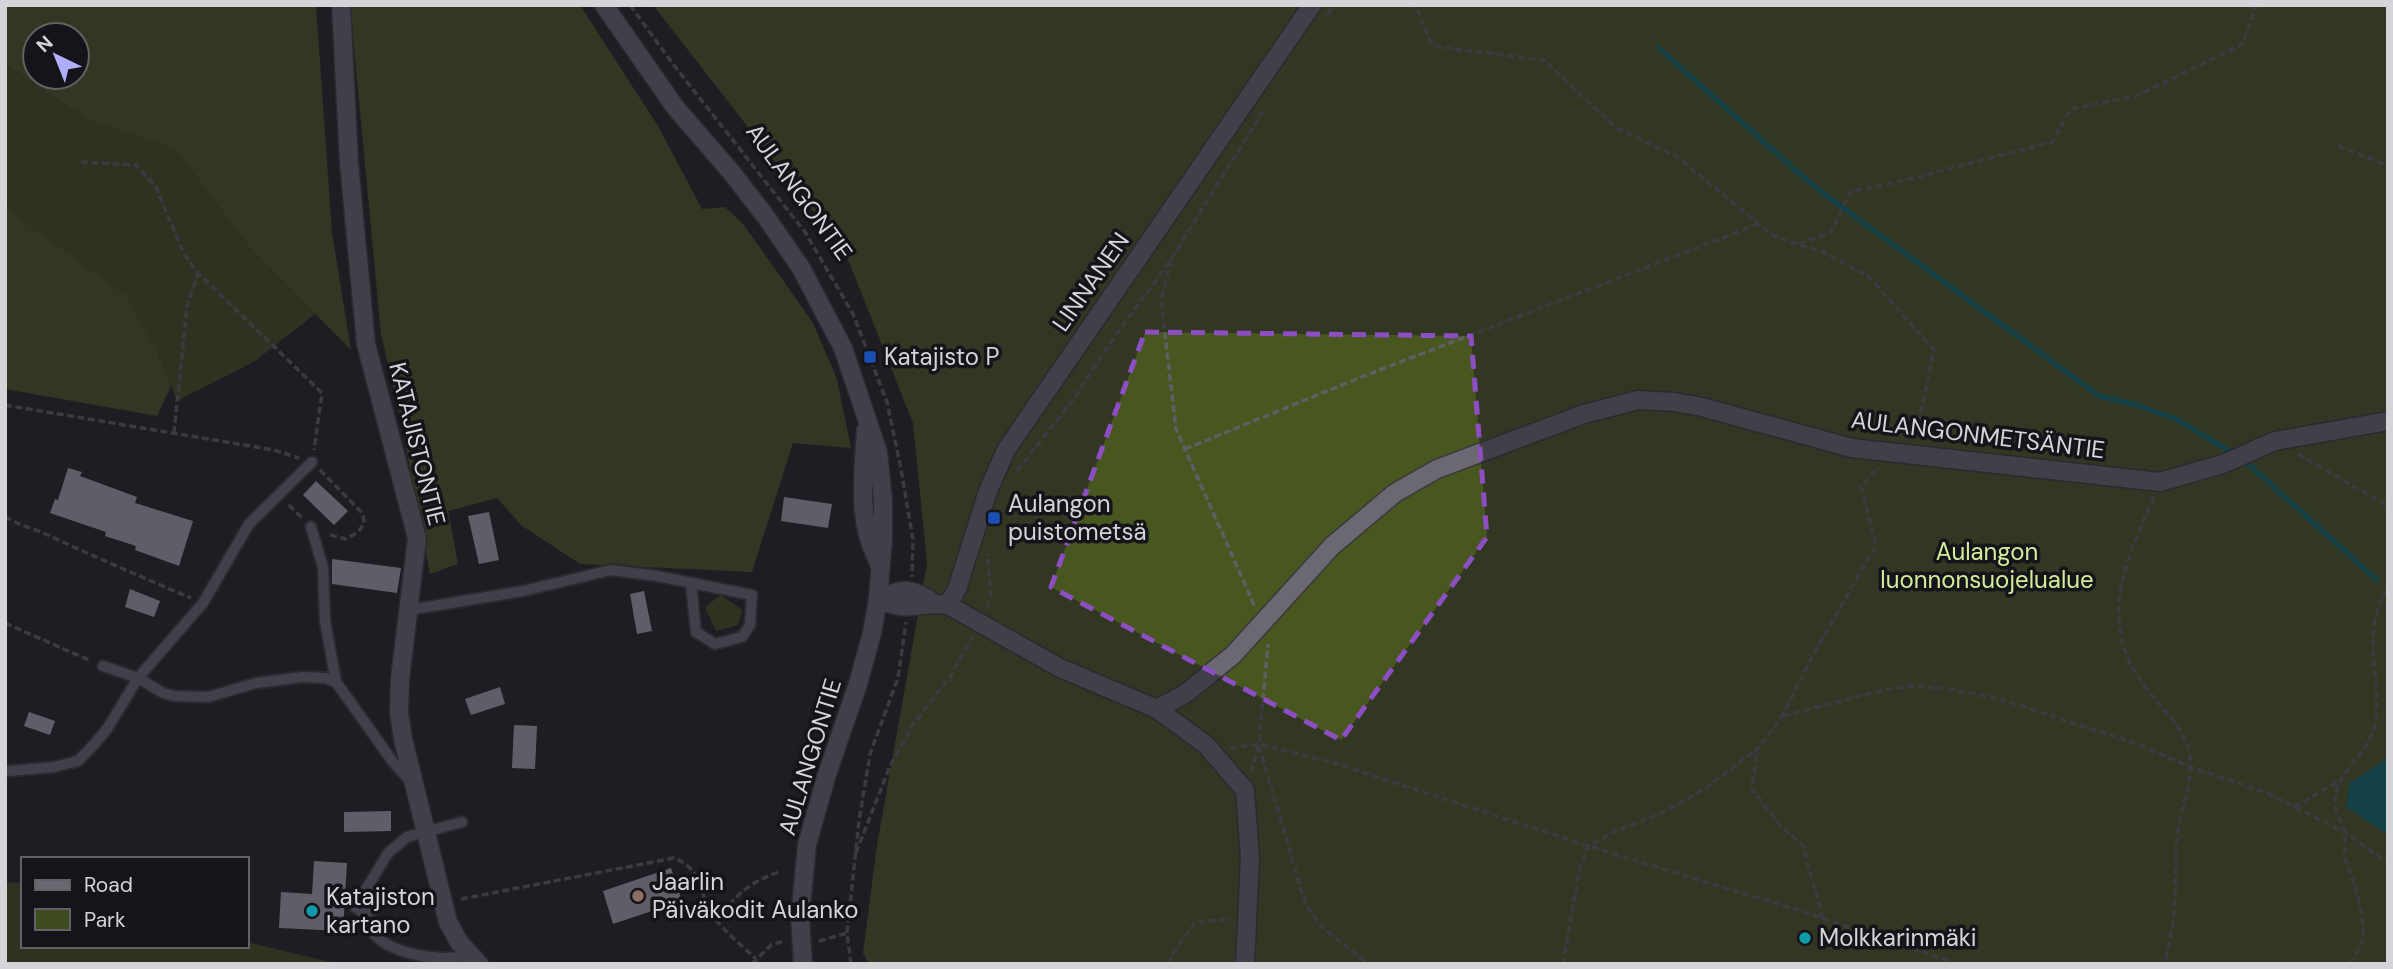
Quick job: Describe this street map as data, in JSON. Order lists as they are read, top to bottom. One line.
{"streets":{"street":["AULANGONTIE","LINNANEN","AULANGONMETSÄNTIE","KATAJISTONTIE"]},"parks":["Aulangon luonnonsuojelualue"],"places":{"transit":["Katajisto P","Aulangon puistometsä"],"other":["Jaarlin Päiväkodit Aulanko","Katajiston kartano","Molkkarinmäki"]},"legend":["Road","Park"],"north":"top left"}
